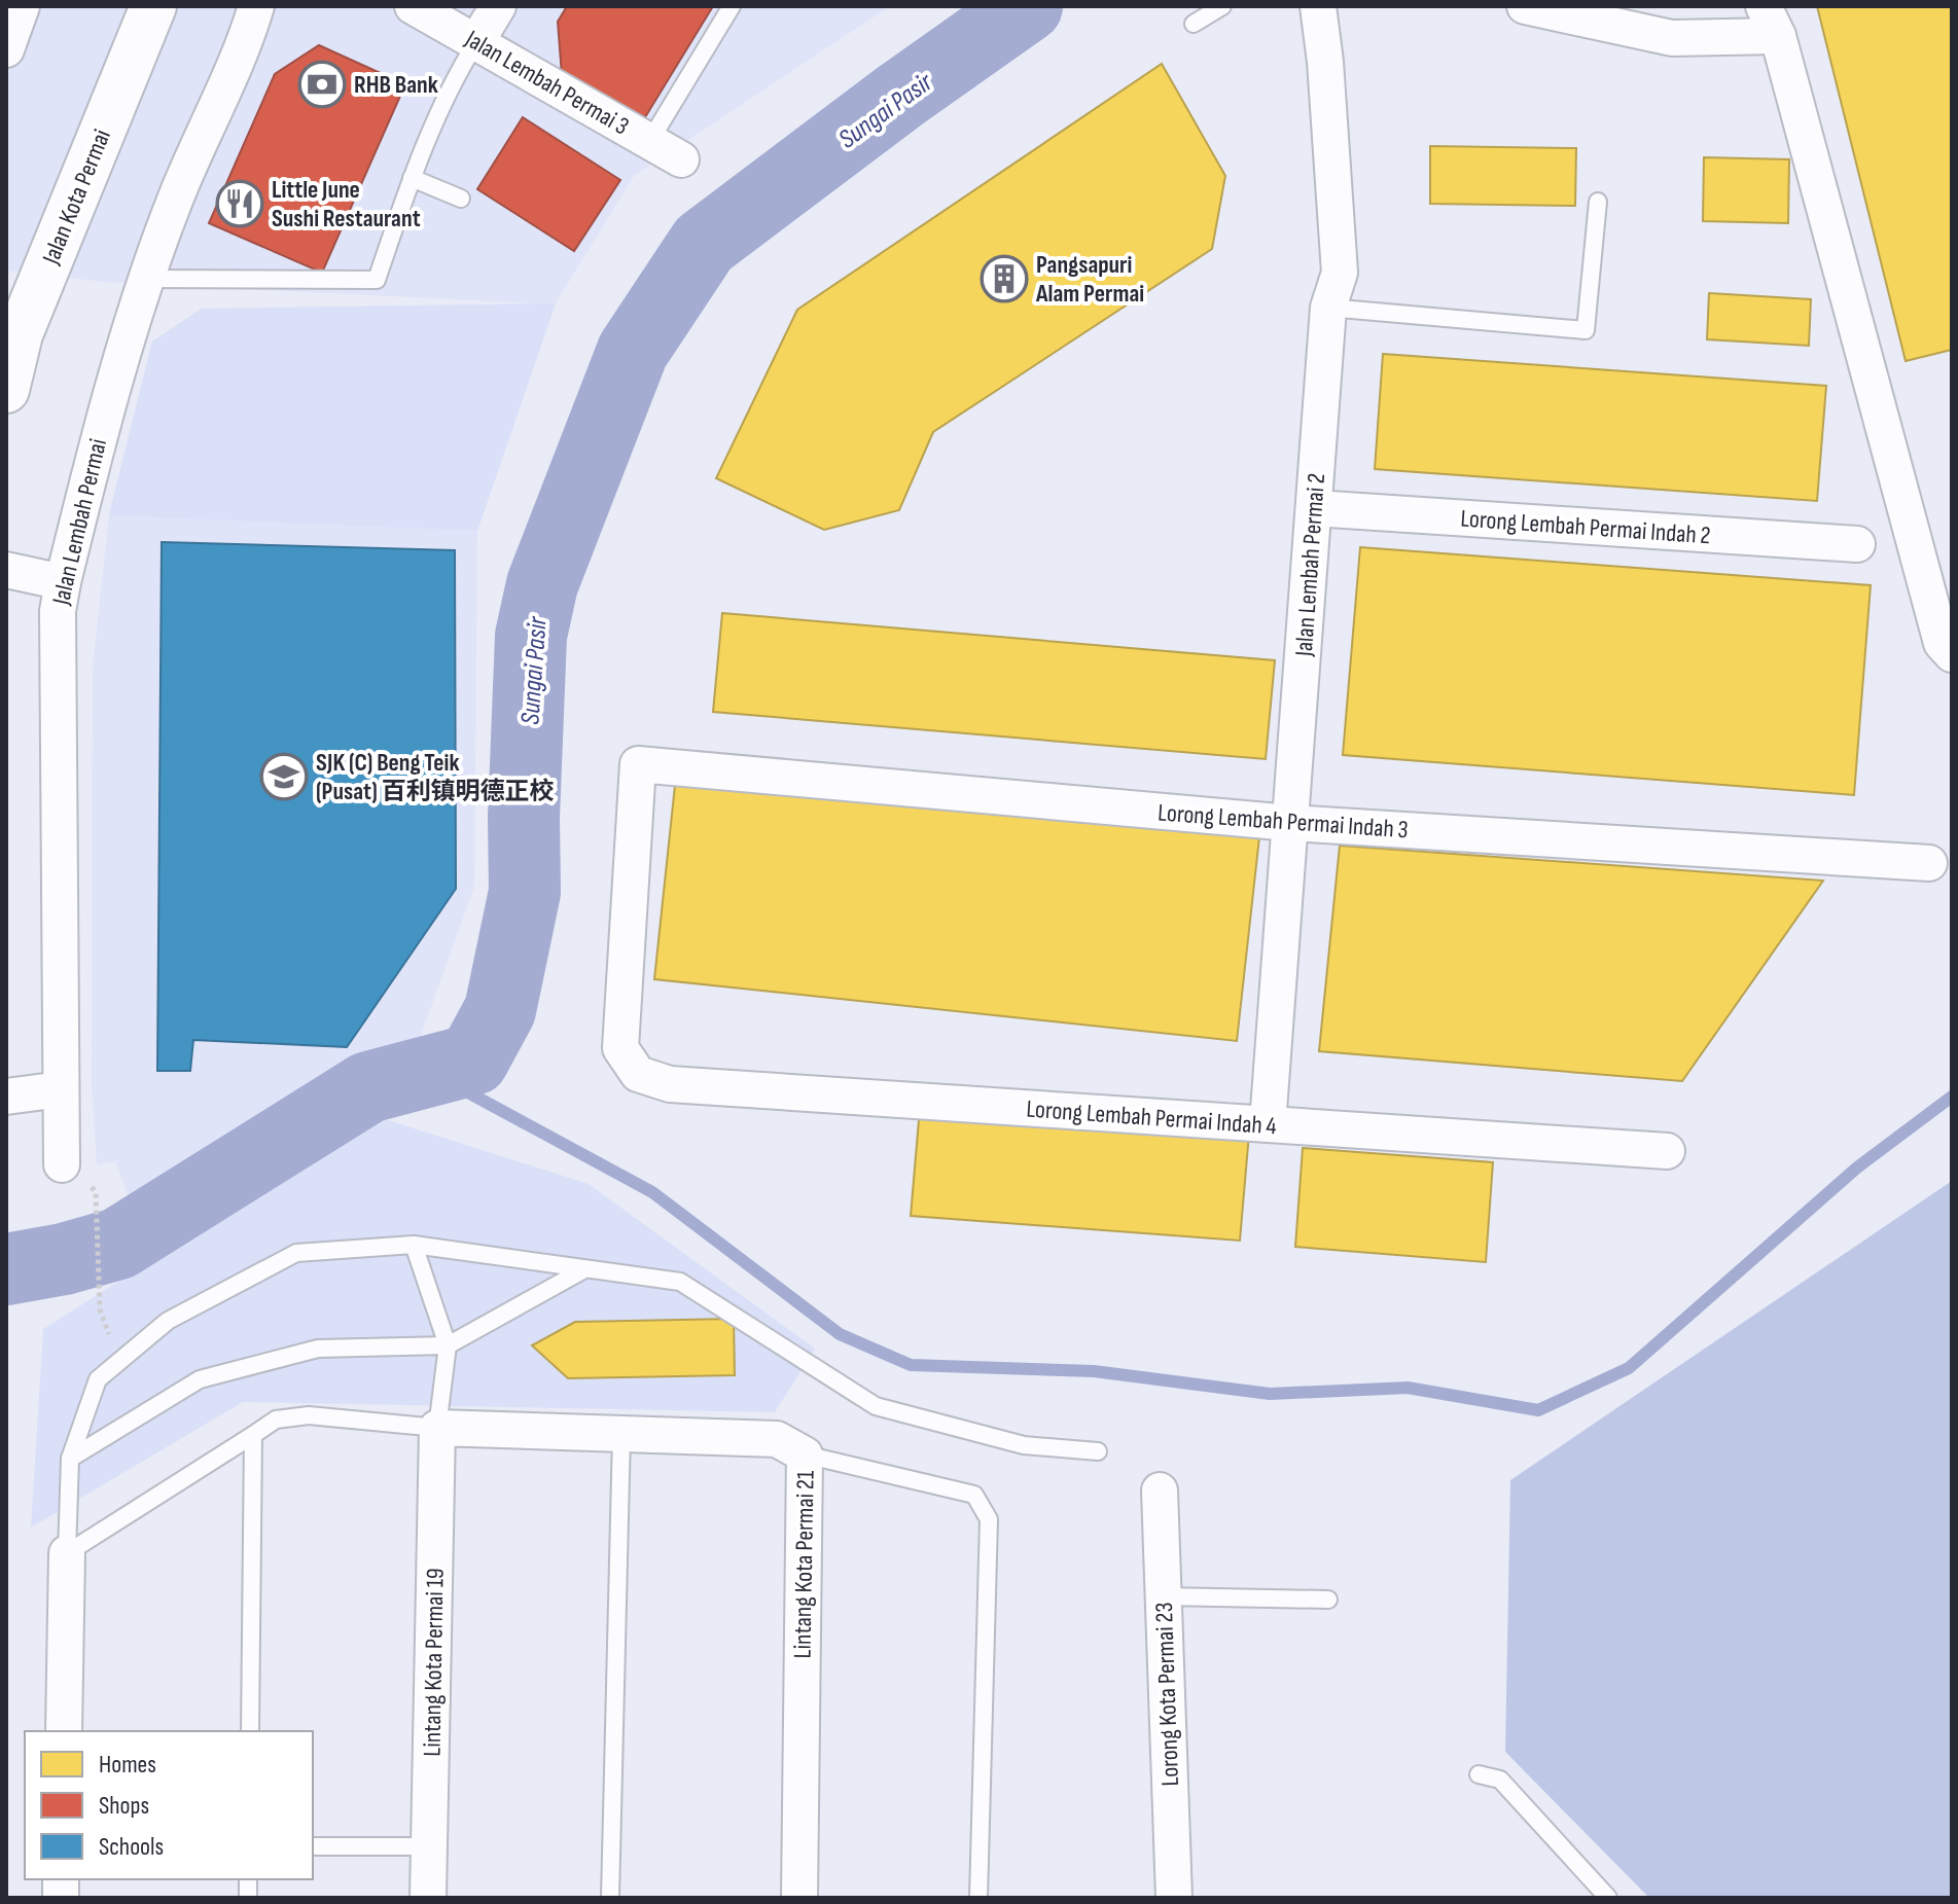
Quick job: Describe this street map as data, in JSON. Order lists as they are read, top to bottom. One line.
{"streets":{"main road":["Jalan Kota Permai"],"street":["Jalan Lembah Permai 3","Jalan Lembah Permai","Lorong Lembah Permai Indah 2","Jalan Lembah Permai 2","Lorong Lembah Permai Indah 3","Lorong Lembah Permai Indah 4","Lintang Kota Permai 21","Lintang Kota Permai 19","Lorong Kota Permai 23"]},"crossings":[["Lorong Lembah Permai Indah 2","Jalan Lembah Permai 2"],["Jalan Lembah Permai 2","Lorong Lembah Permai Indah 3"],["Jalan Lembah Permai 2","Lorong Lembah Permai Indah 4"],["Lorong Lembah Permai Indah 3","Lorong Lembah Permai Indah 4"],["Lintang Kota Permai 21","Lintang Kota Permai 19"]],"water":["Sungai Pasir"],"places":{"bank":["RHB Bank"],"restaurant":["Little June Sushi Restaurant"],"building":["Pangsapuri Alam Permai"],"school or university":["SJK (C) Beng Teik (Pusat) 百利镇明德正校"]},"legend":["Homes","Shops","Schools"]}
